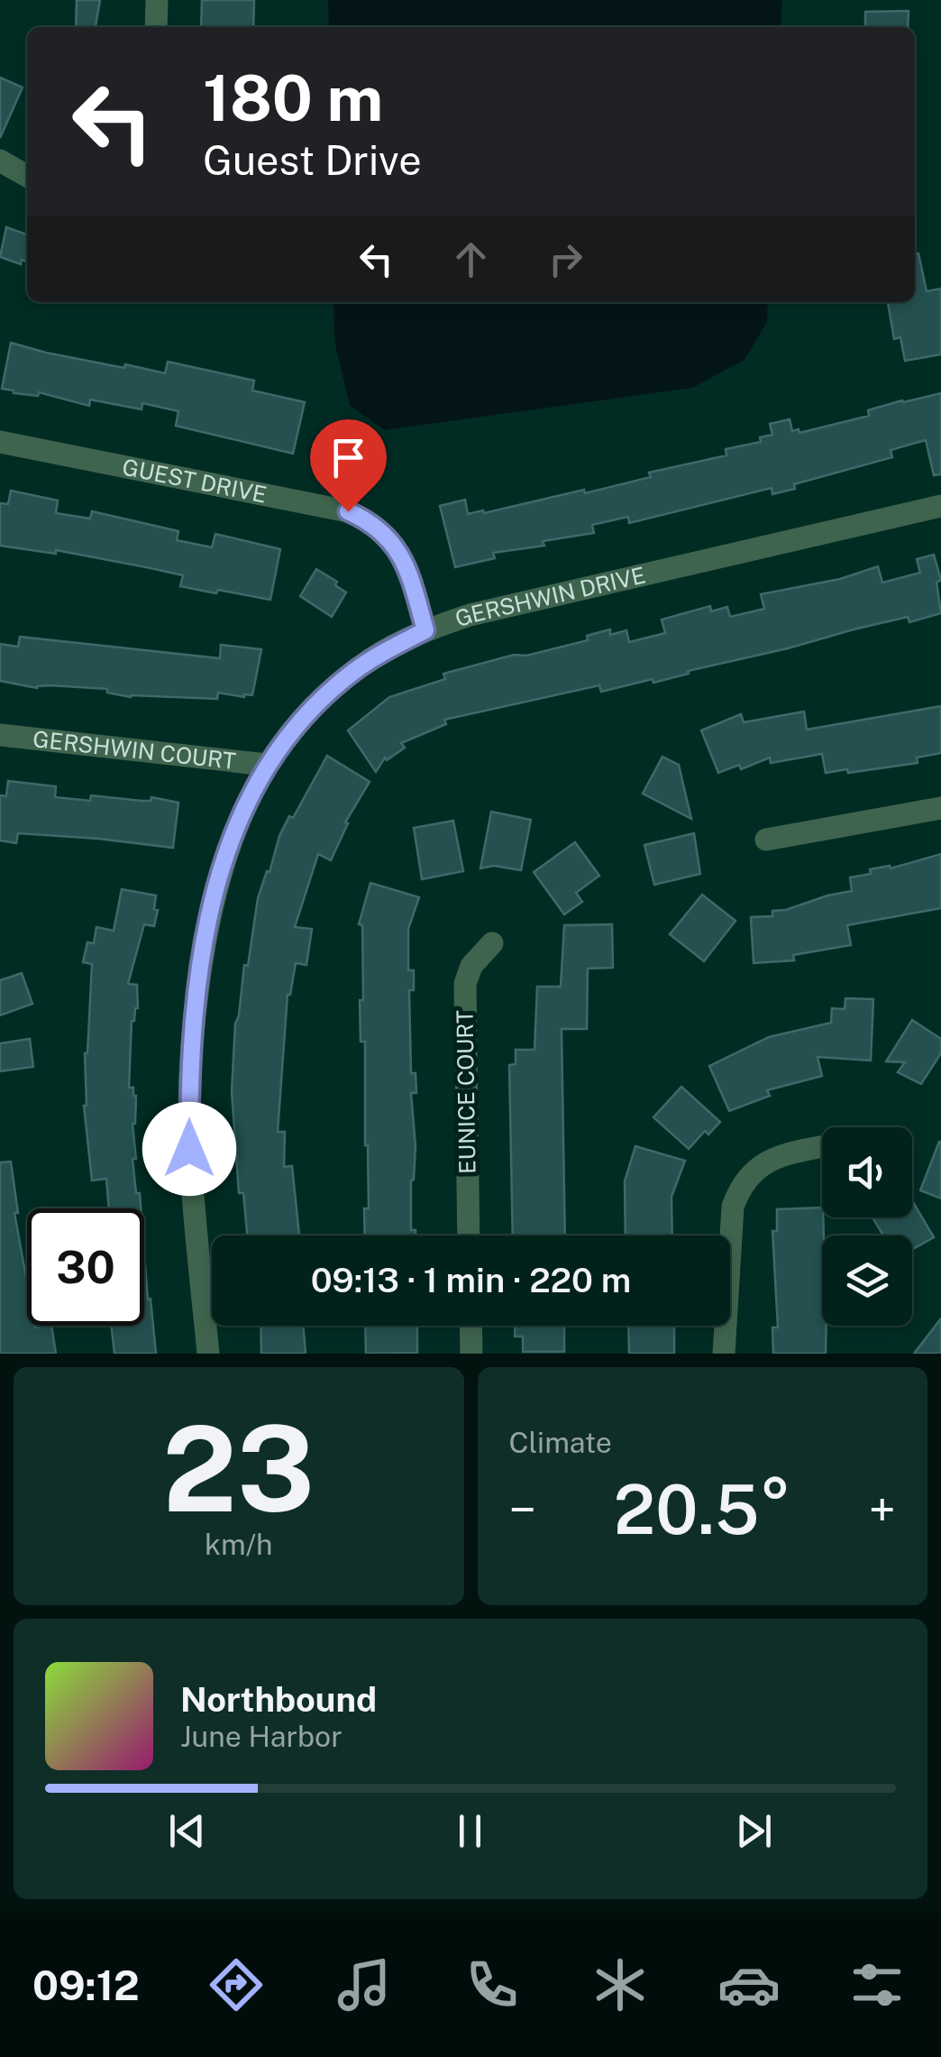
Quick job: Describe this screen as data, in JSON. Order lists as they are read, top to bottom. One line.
{"streets":{"street":["GUEST DRIVE","GERSHWIN DRIVE","GERSHWIN COURT","EUNICE COURT"]},"crossings":[["GUEST DRIVE","GERSHWIN DRIVE"],["GERSHWIN DRIVE","GERSHWIN COURT"]],"page":{"turn":["180 m","Guest Drive"],"limit":"30","trip":"09:13 · 1 min · 220 m","tile":[["23","km/h"],"Climate"],"heat":["−","20.5°","+"],"song":["Northbound","June Harbor"],"tabs":"09:12"}}
